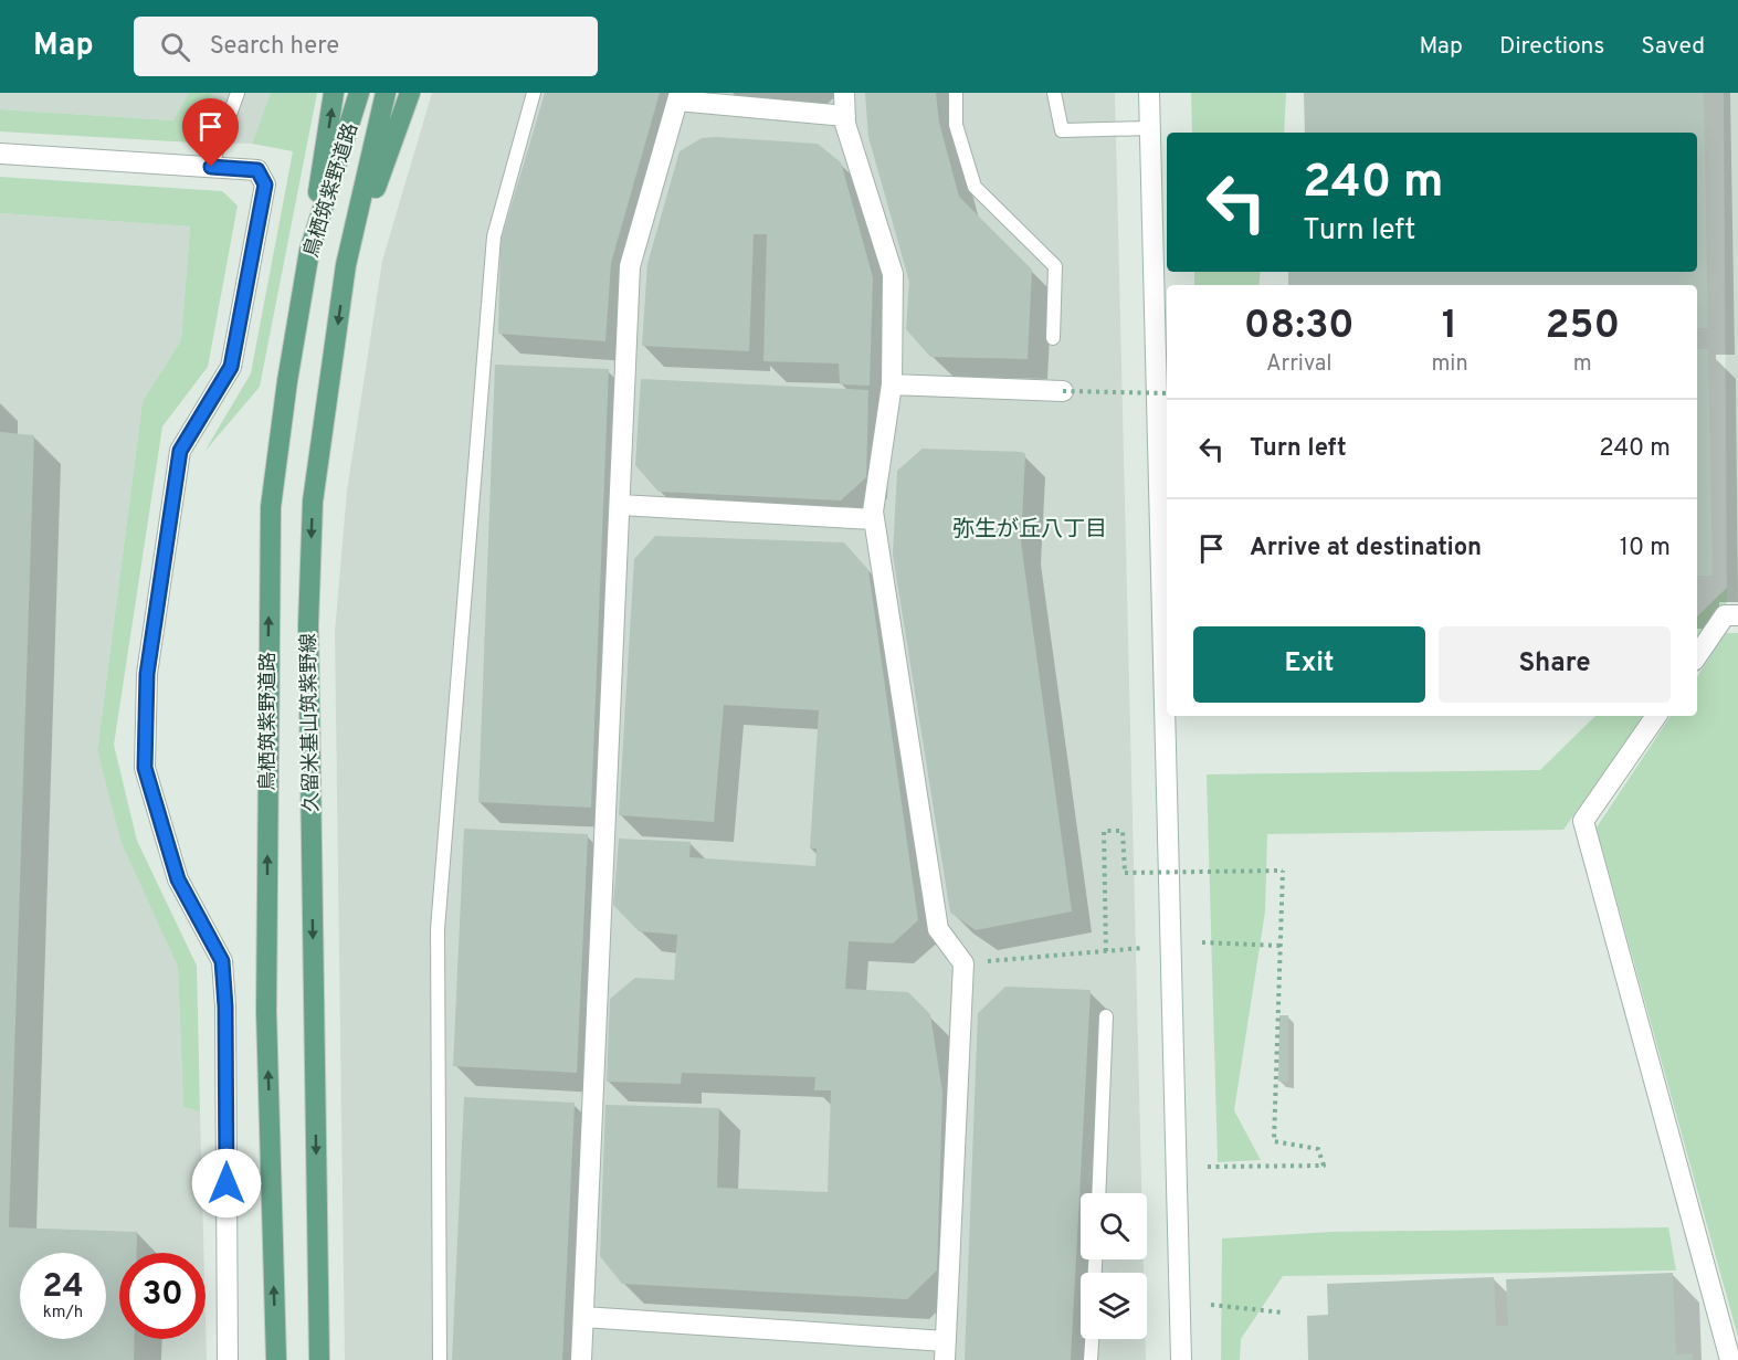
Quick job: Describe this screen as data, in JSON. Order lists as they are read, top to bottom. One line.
{"streets":{"main road":["鳥栖筑紫野道路","久留米基山筑紫野線"]},"one_way":["鳥栖筑紫野道路","久留米基山筑紫野線"],"districts":["弥生が丘八丁目"],"page":{"header":"Map","search":"Search here","nav":["Map","Directions","Saved"],"turn":["240 m","Turn left"],"eta":["08:30","Arrival","1","min","250","m"],"list":[{"name":"Turn left","value":"240 m"},{"name":"Arrive at destination","value":"10 m"}],"buttons":["Exit","Share"],"speed":"24 km/h","limit":"30"}}
